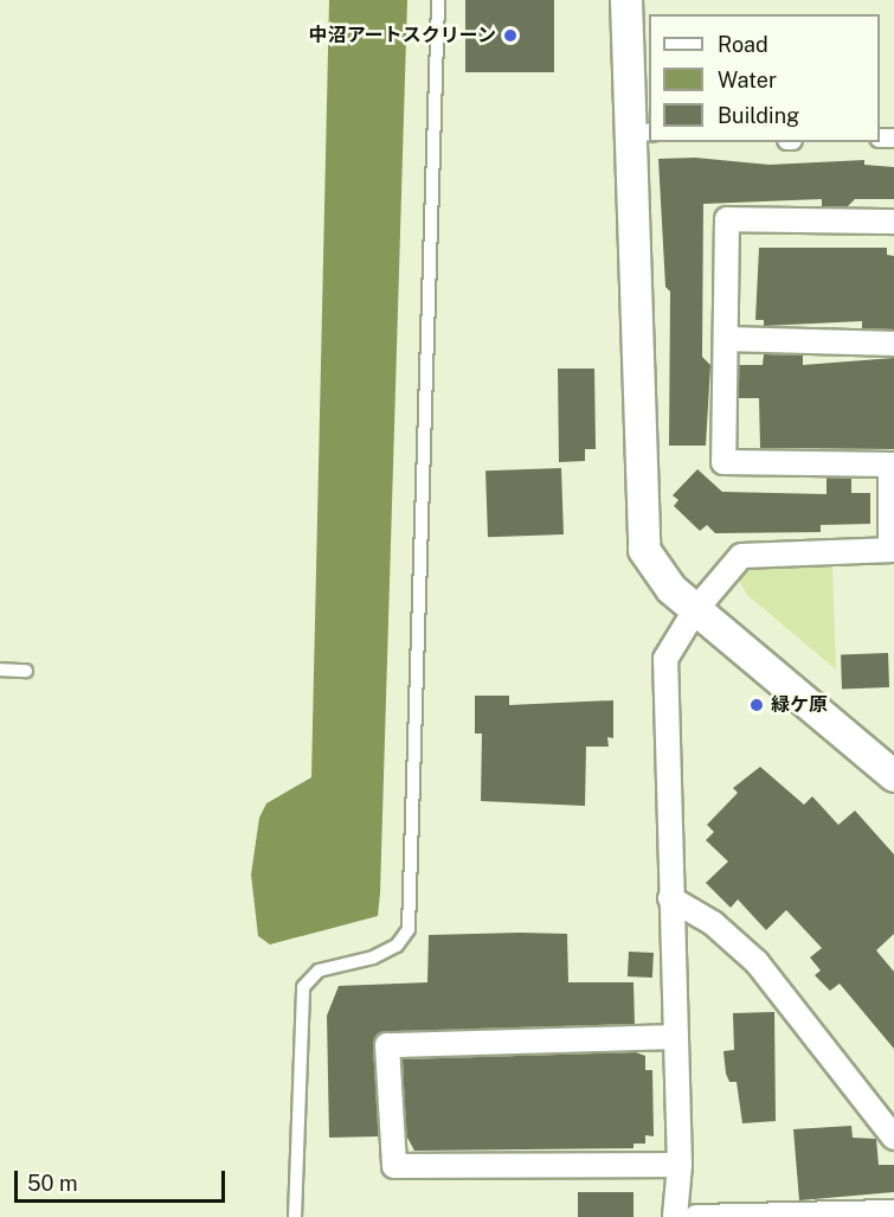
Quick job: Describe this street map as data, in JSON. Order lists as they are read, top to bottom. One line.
{"places":["中沼アートスクリーン","緑ケ原"],"legend":["Road","Water","Building"],"scale_bar":"50 m"}
